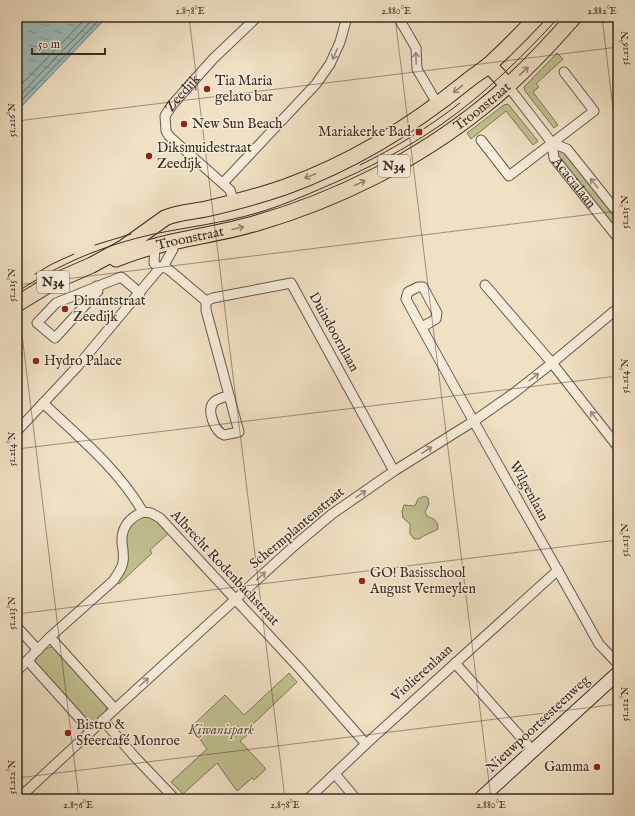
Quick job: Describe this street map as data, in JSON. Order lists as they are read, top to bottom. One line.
{"streets":{"main road":["Troonstraat","N34","Acacialaan","Nieuwpoortsesteenweg"],"street":["Zeedijk","Duindoornlaan","Wilgenlaan","Schermplantenstraat","Albrecht Rodenbachstraat","Violierenlaan"]},"crossings":[["Troonstraat","N34"],["Troonstraat","Acacialaan"],["Duindoornlaan","Schermplantenstraat"],["Wilgenlaan","Schermplantenstraat"],["Wilgenlaan","Violierenlaan"],["Schermplantenstraat","Albrecht Rodenbachstraat"],["Albrecht Rodenbachstraat","Violierenlaan"]],"one_way":["Schermplantenstraat"],"parks":["Kiwanispark"],"places":{"other":["Tia Maria gelato bar","New Sun Beach","Diksmuidestraat Zeedijk","Dinantstraat Zeedijk","Hydro Palace","GO! Basisschool August Vermeylen","Bistro & Sfeercafé Monroe","Gamma"],"transit":["Mariakerke Bad"]},"scale_bar":"50 m","coordinates":["2.878°E","2.880°E","2.882°E","51.216°N","51.215°N","51.214°N","51.213°N","51.212°N","2.876°E"]}
